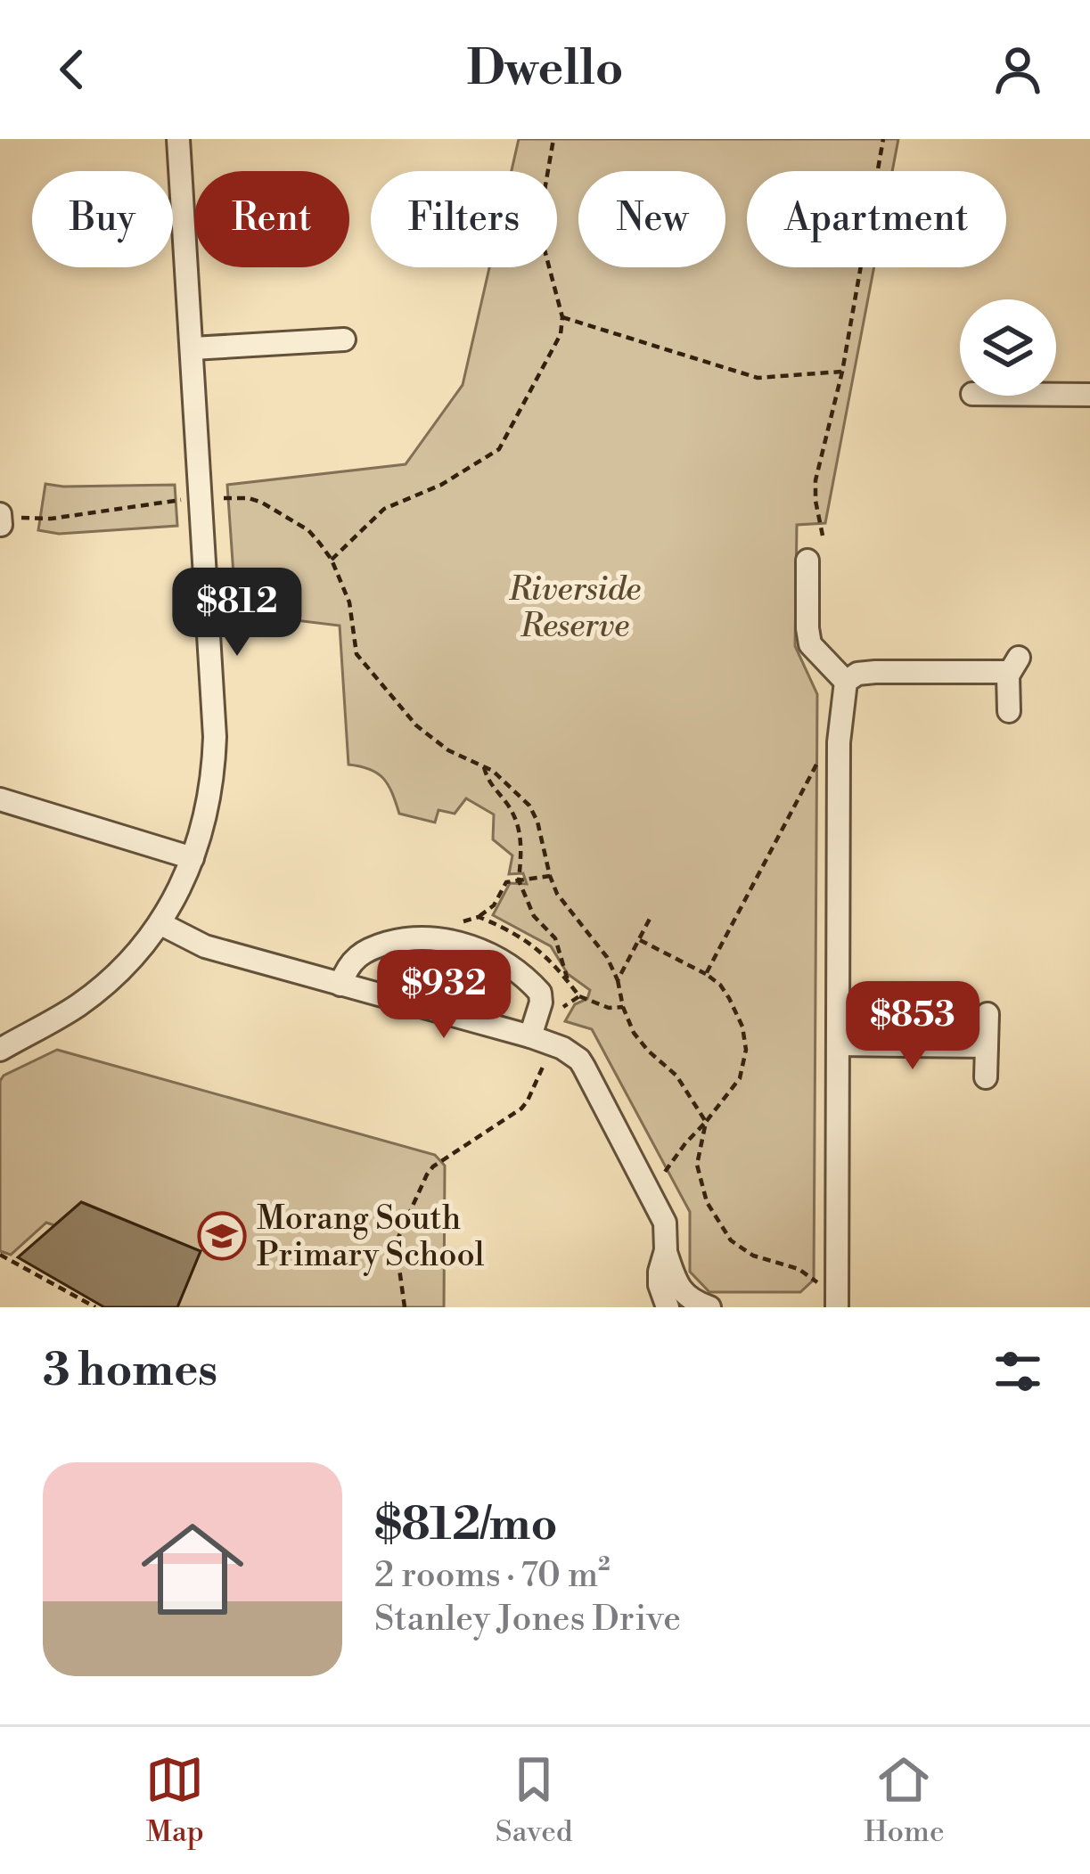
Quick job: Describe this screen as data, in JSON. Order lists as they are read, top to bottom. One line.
{"parks":["Riverside Reserve"],"places":{"school or university":["Morang South Primary School"]},"page":{"header":"Dwello","chip":["Buy","Rent","Filters","New","Apartment"],"price":["$812","$932","$853"],"heading":"3 homes","list":[{"name":"$812/mo","note":"2 rooms · 70 m² · Stanley Jones Drive"}],"tabs":["Map","Saved","Home"]}}
